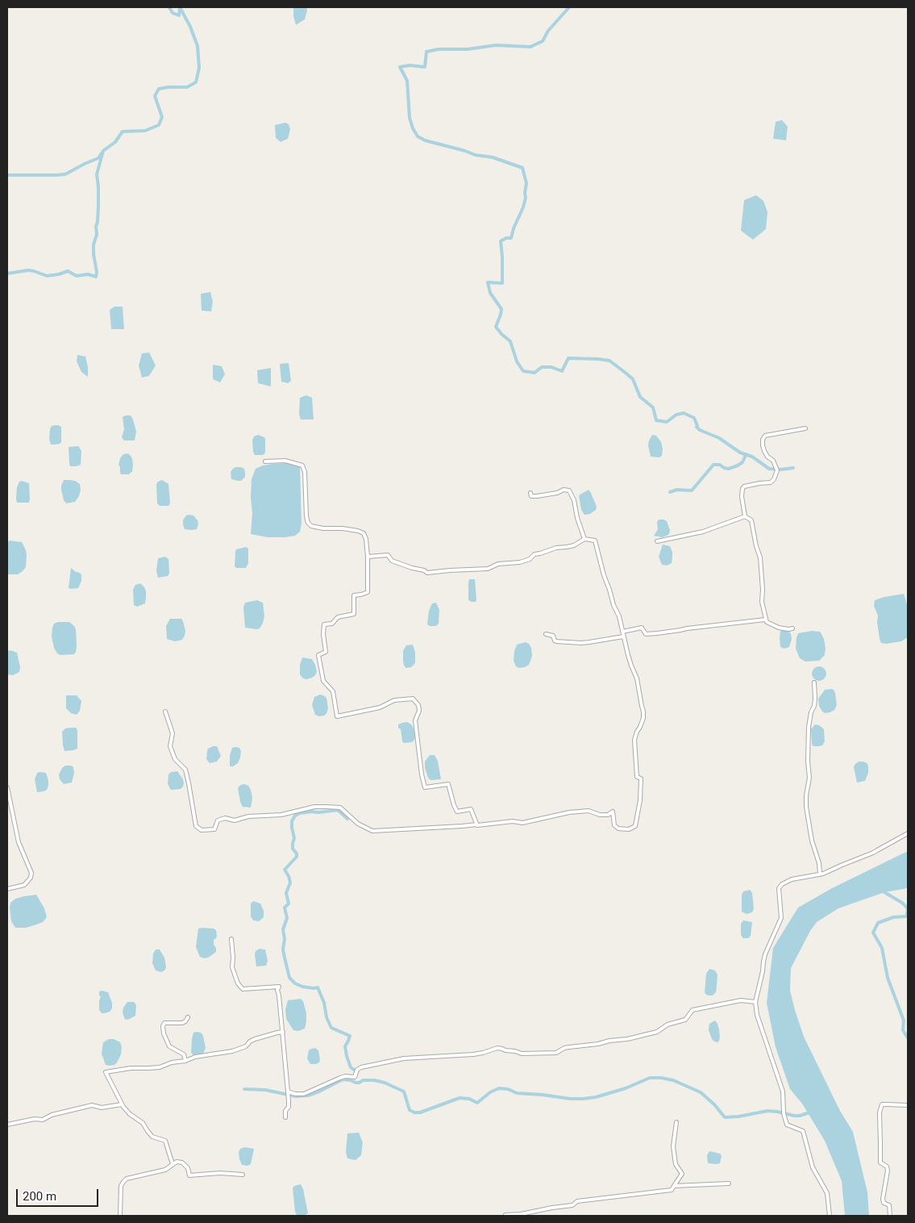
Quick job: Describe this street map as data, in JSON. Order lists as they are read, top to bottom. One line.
{"scale_bar":"200 m"}
